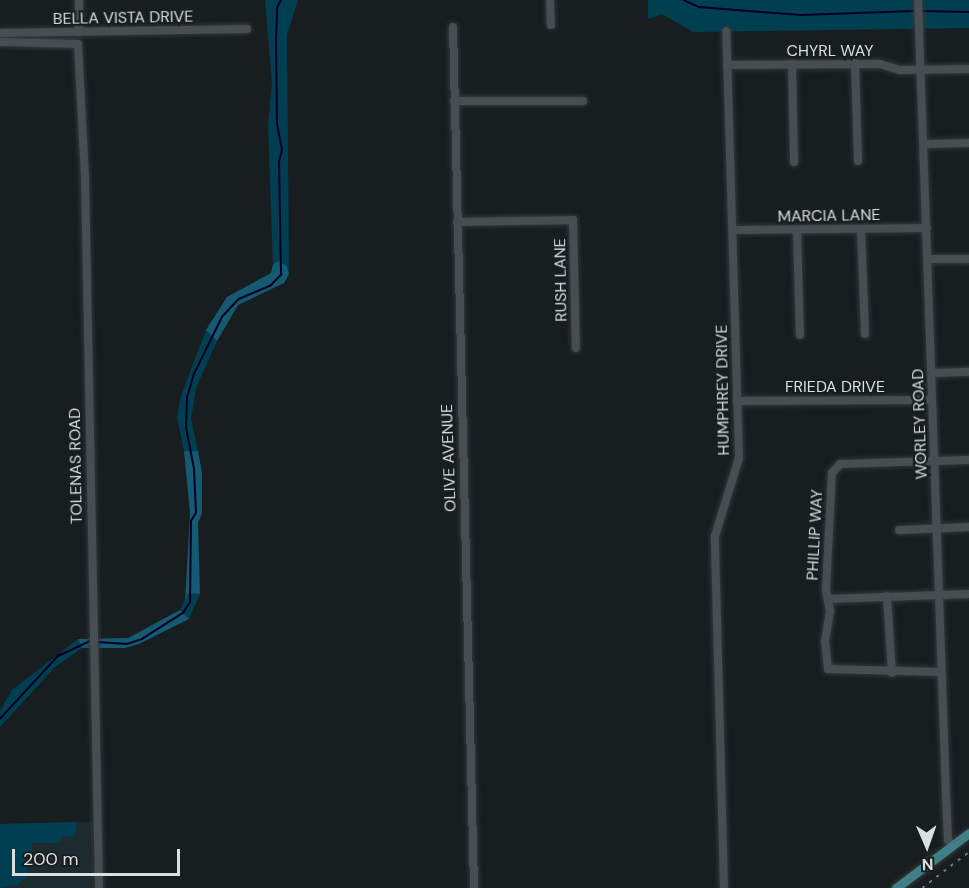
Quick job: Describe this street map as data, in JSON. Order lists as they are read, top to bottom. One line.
{"streets":{"street":["BELLA VISTA DRIVE","CHYRL WAY","MARCIA LANE","RUSH LANE","FRIEDA DRIVE","HUMPHREY DRIVE","WORLEY ROAD","OLIVE AVENUE","TOLENAS ROAD","PHILLIP WAY"]},"crossings":[["CHYRL WAY","HUMPHREY DRIVE"],["CHYRL WAY","WORLEY ROAD"],["MARCIA LANE","HUMPHREY DRIVE"],["MARCIA LANE","WORLEY ROAD"],["RUSH LANE","OLIVE AVENUE"],["FRIEDA DRIVE","HUMPHREY DRIVE"],["FRIEDA DRIVE","WORLEY ROAD"],["WORLEY ROAD","PHILLIP WAY"]],"scale_bar":"200 m","north":"bottom"}
